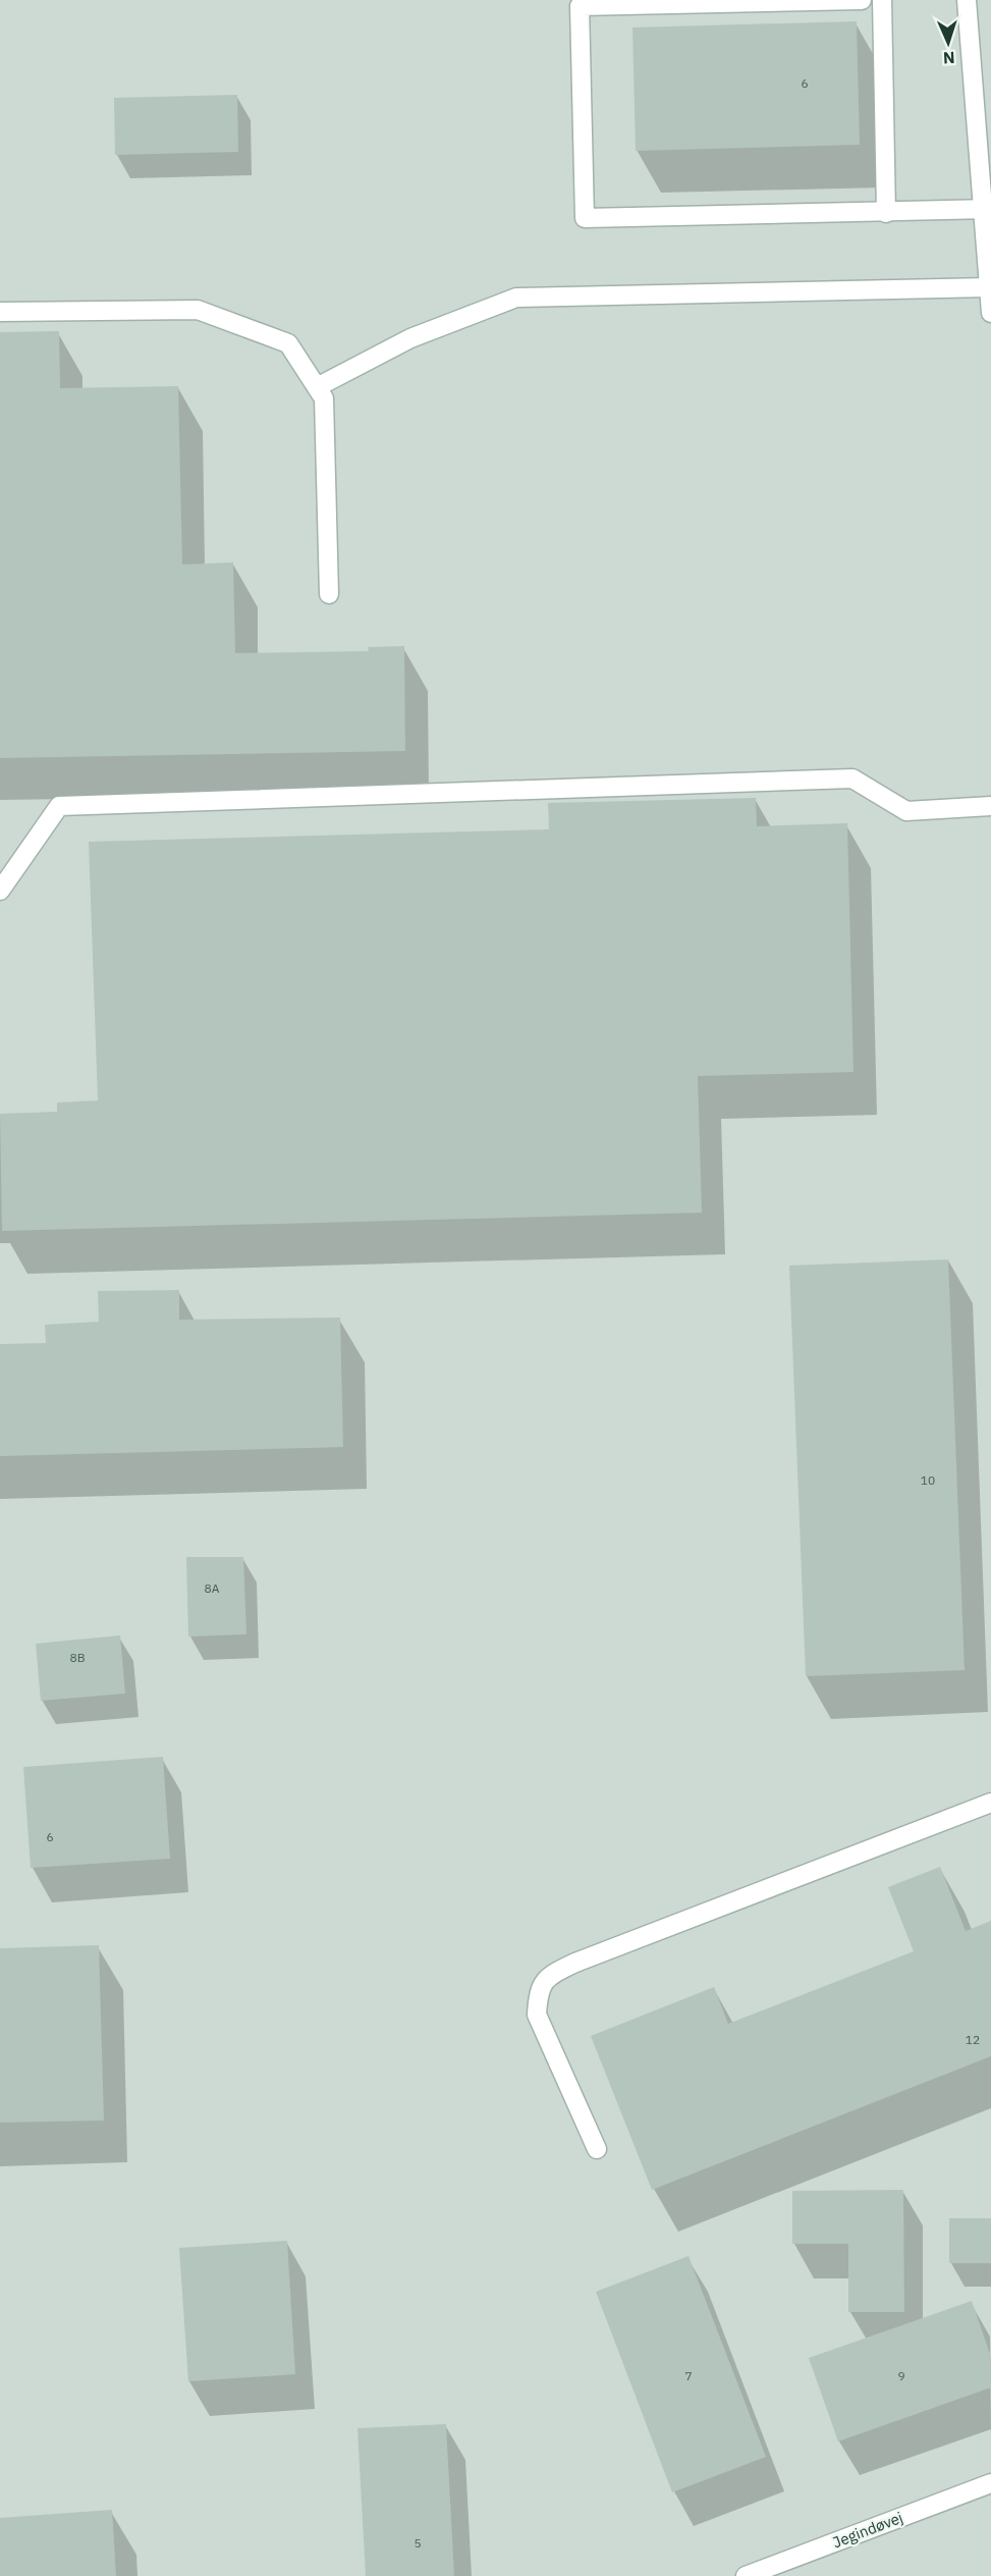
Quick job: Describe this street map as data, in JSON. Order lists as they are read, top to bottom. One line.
{"streets":{"street":["Jegindøvej"]},"house_numbers":["6","10","8A","8B","6","12","7","9","5"],"north":"bottom"}
